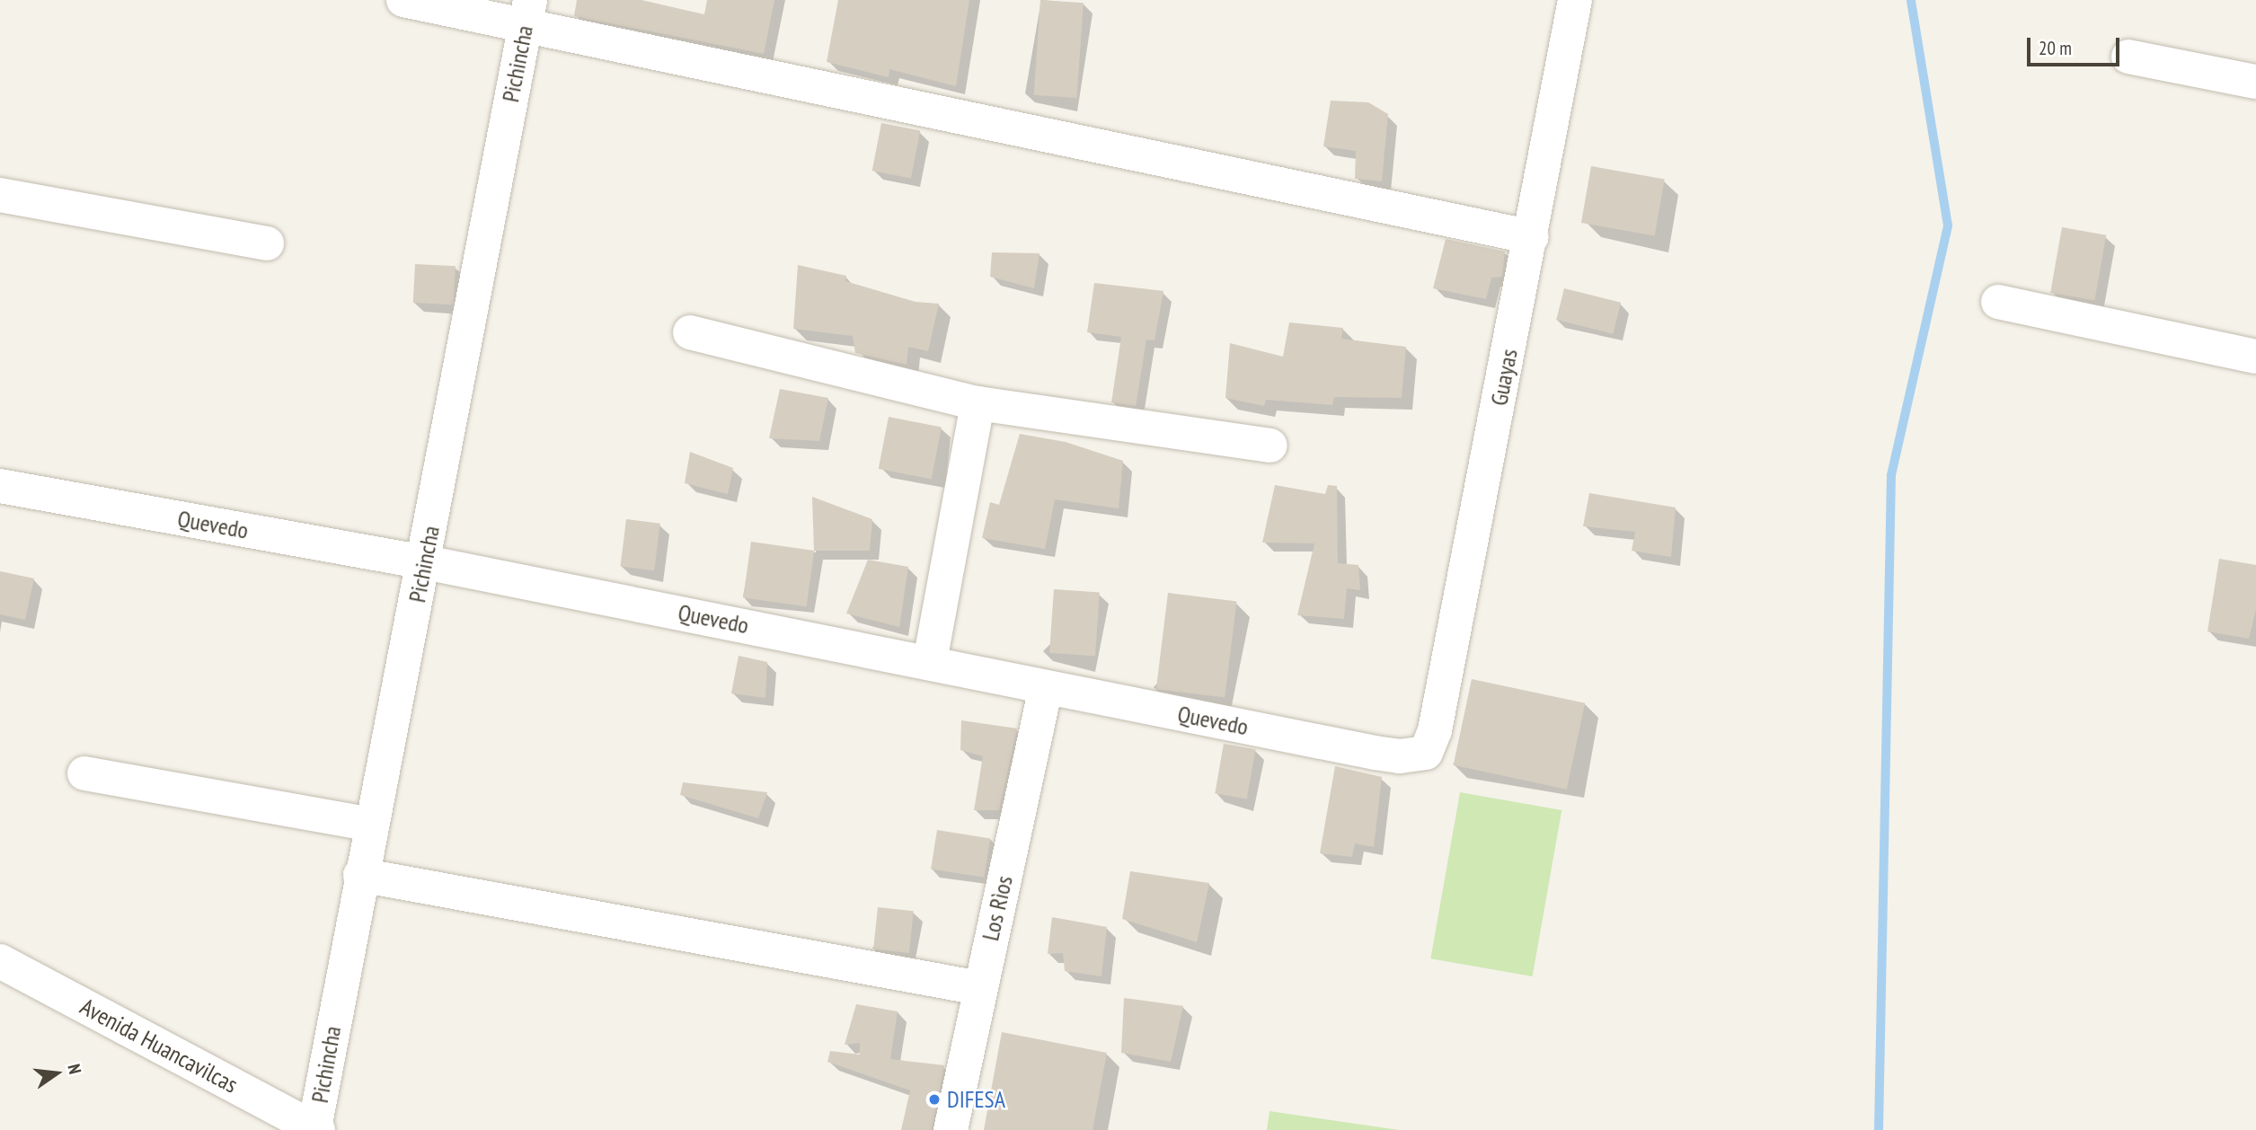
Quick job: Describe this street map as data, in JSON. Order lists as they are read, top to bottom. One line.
{"streets":{"street":["Pichincha","Guayas","Quevedo","Los Rìos","Avenida Huancavilcas"]},"crossings":[["Pichincha","Quevedo"],["Pichincha","Avenida Huancavilcas"],["Guayas","Quevedo"],["Quevedo","Los Rìos"]],"places":["DIFESA"],"scale_bar":"20 m","north":"right"}
